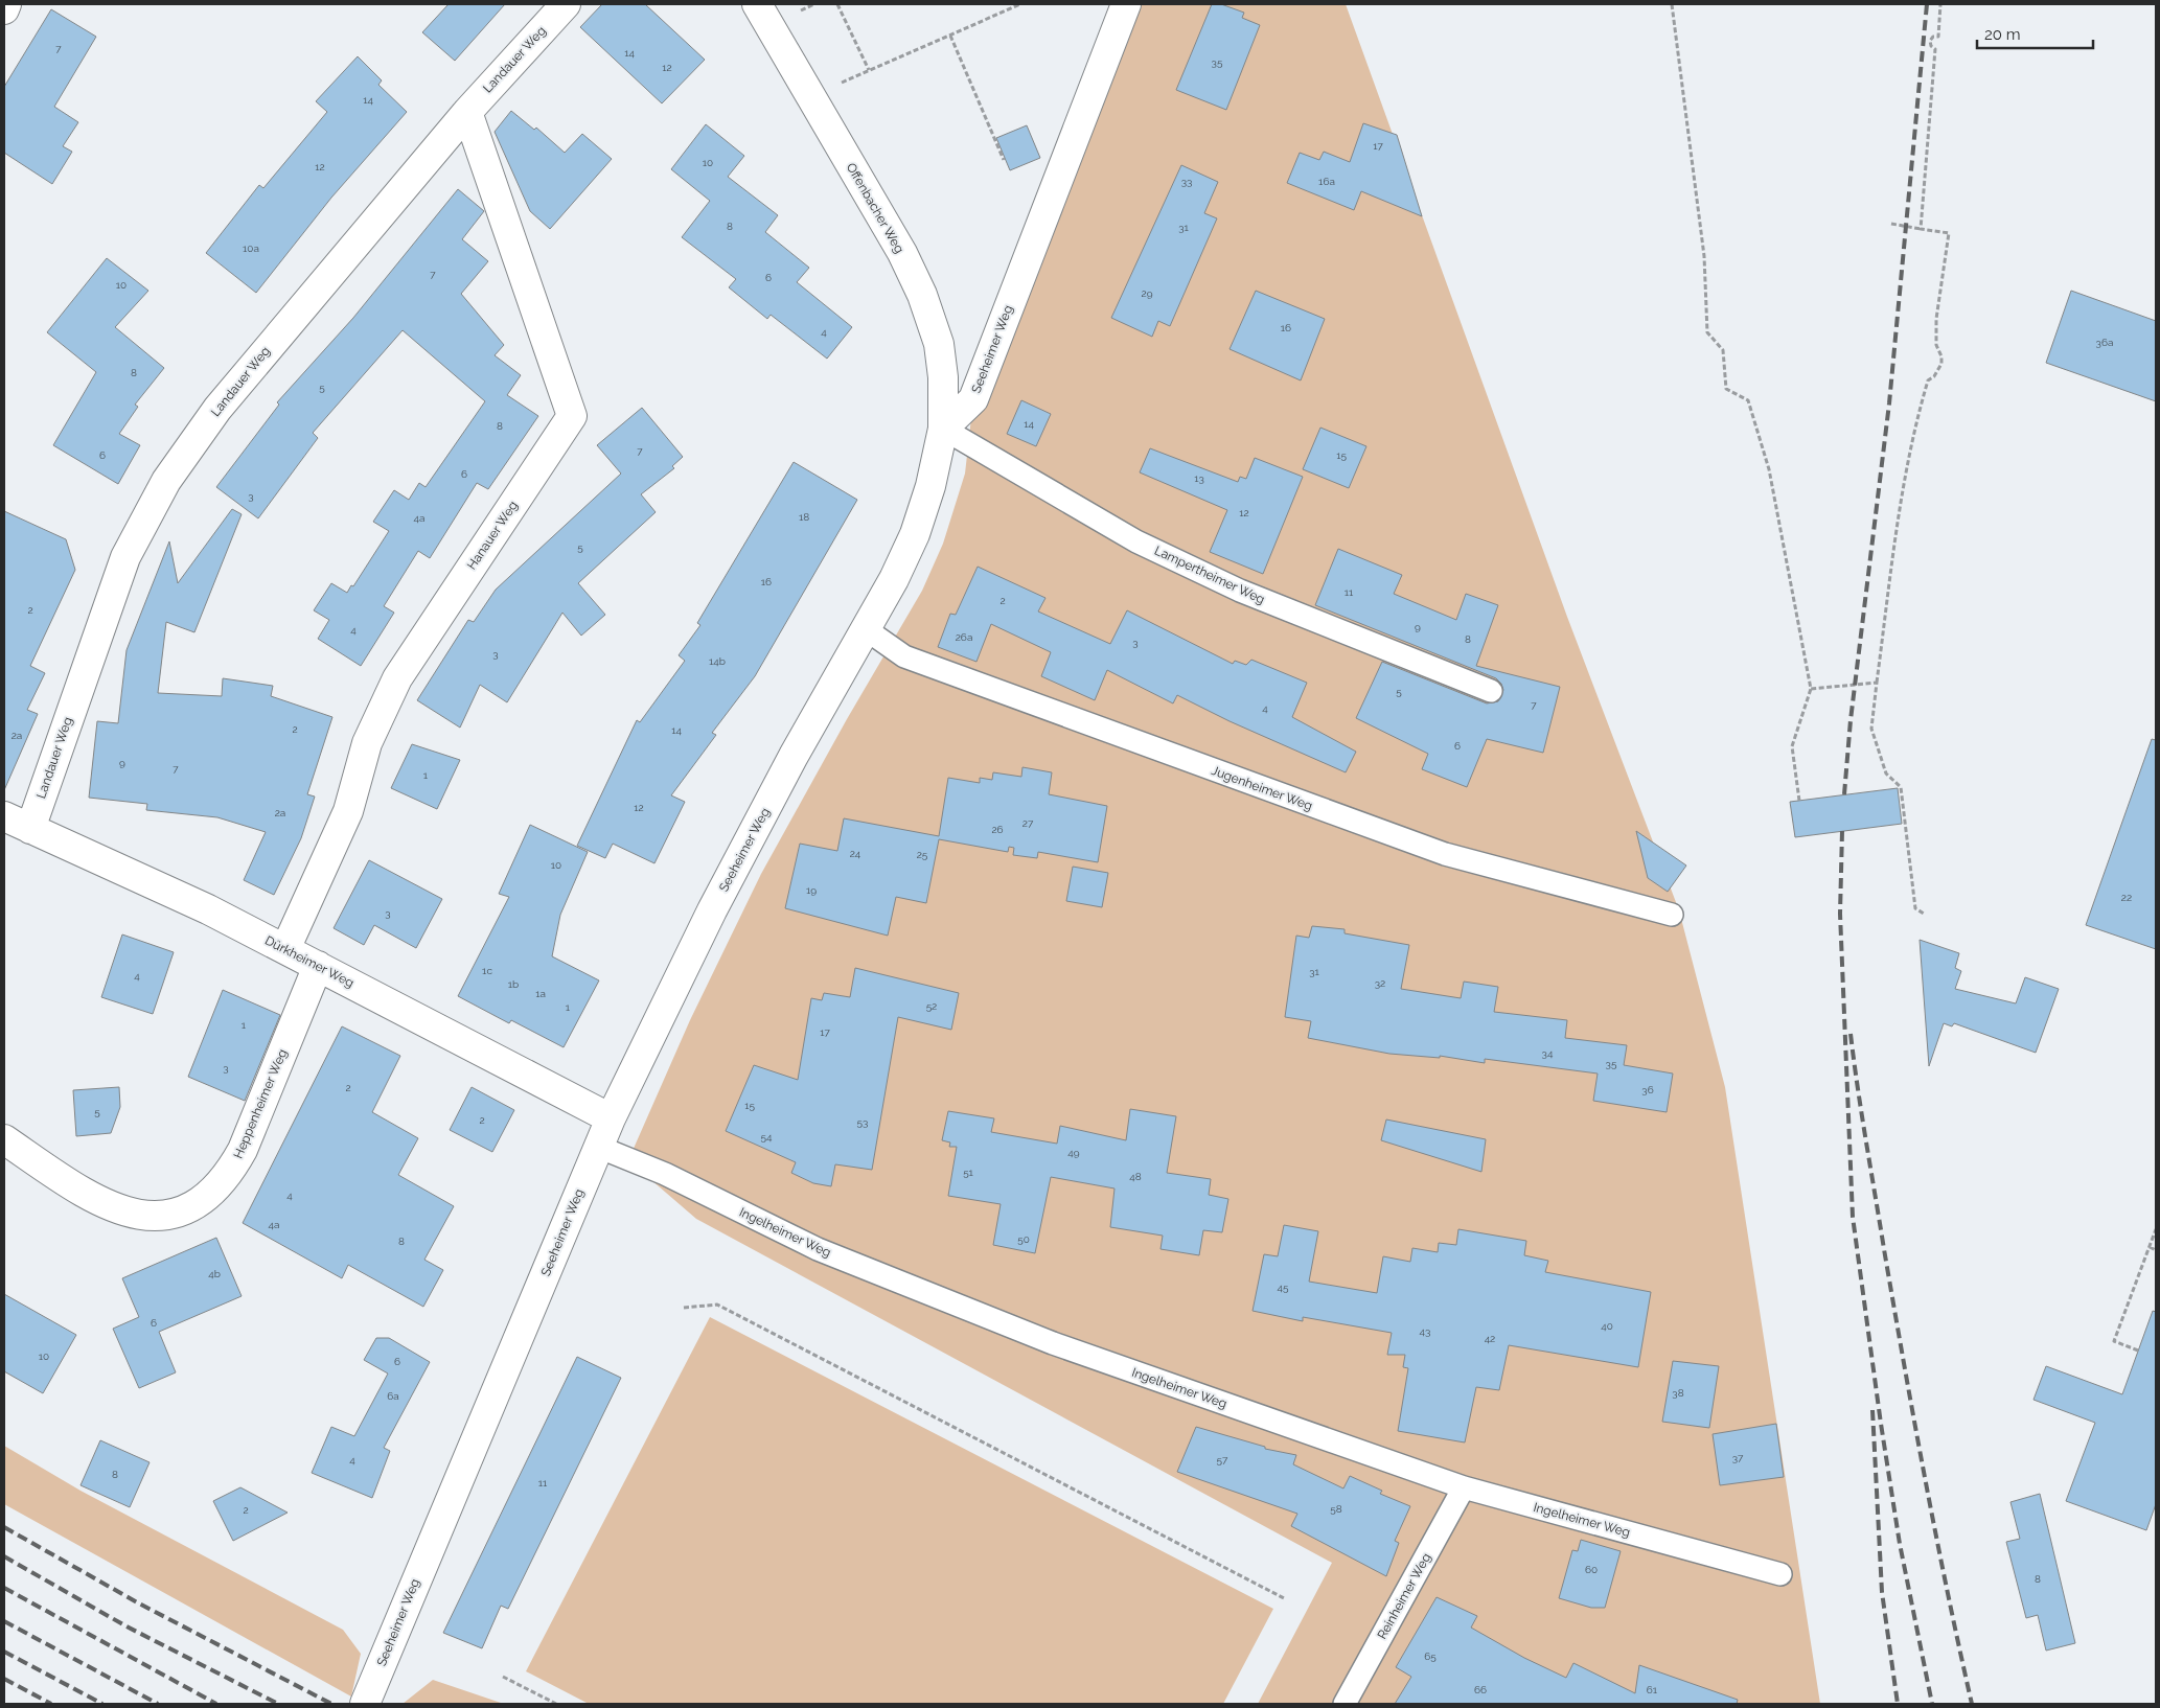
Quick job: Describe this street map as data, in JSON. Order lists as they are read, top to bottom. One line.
{"streets":{"street":["Landauer Weg","Offenbacher Weg","Seeheimer Weg","Hanauer Weg","Dürkheimer Weg","Heppenheimer Weg"],"lane":["Lampertheimer Weg","Jugenheimer Weg","Ingelheimer Weg","Reinheimer Weg"]},"crossings":[["Landauer Weg","Hanauer Weg"],["Landauer Weg","Dürkheimer Weg"],["Offenbacher Weg","Seeheimer Weg"],["Offenbacher Weg","Lampertheimer Weg"],["Seeheimer Weg","Lampertheimer Weg"],["Seeheimer Weg","Jugenheimer Weg"],["Seeheimer Weg","Dürkheimer Weg"],["Seeheimer Weg","Ingelheimer Weg"],["Hanauer Weg","Dürkheimer Weg"],["Dürkheimer Weg","Heppenheimer Weg"],["Ingelheimer Weg","Reinheimer Weg"]],"house_numbers":["7","14","35","12","14","17","10","12","33","16a","8","31","10a","7","6","10","29","16","4","36a","8","5","14","8","7","6","15","6","13","3","12","18","4a","5","16","11","2","2","9","4","26a","8","3","3","14b","5","7","4","2","14","2a","6","9","7","1","12","2a","27","26","24","25","10","19","22","3","1c","31","4","32","1b","1a","52","1","1","17","34","35","3","2","36","15","5","2","53","54","49","51","48","4","4a","50","8","4b","45","6","40","43","42","10","6","38","6a","37","4","57","8","11","58","2","60","8","65","66","61"],"scale_bar":"20 m"}
